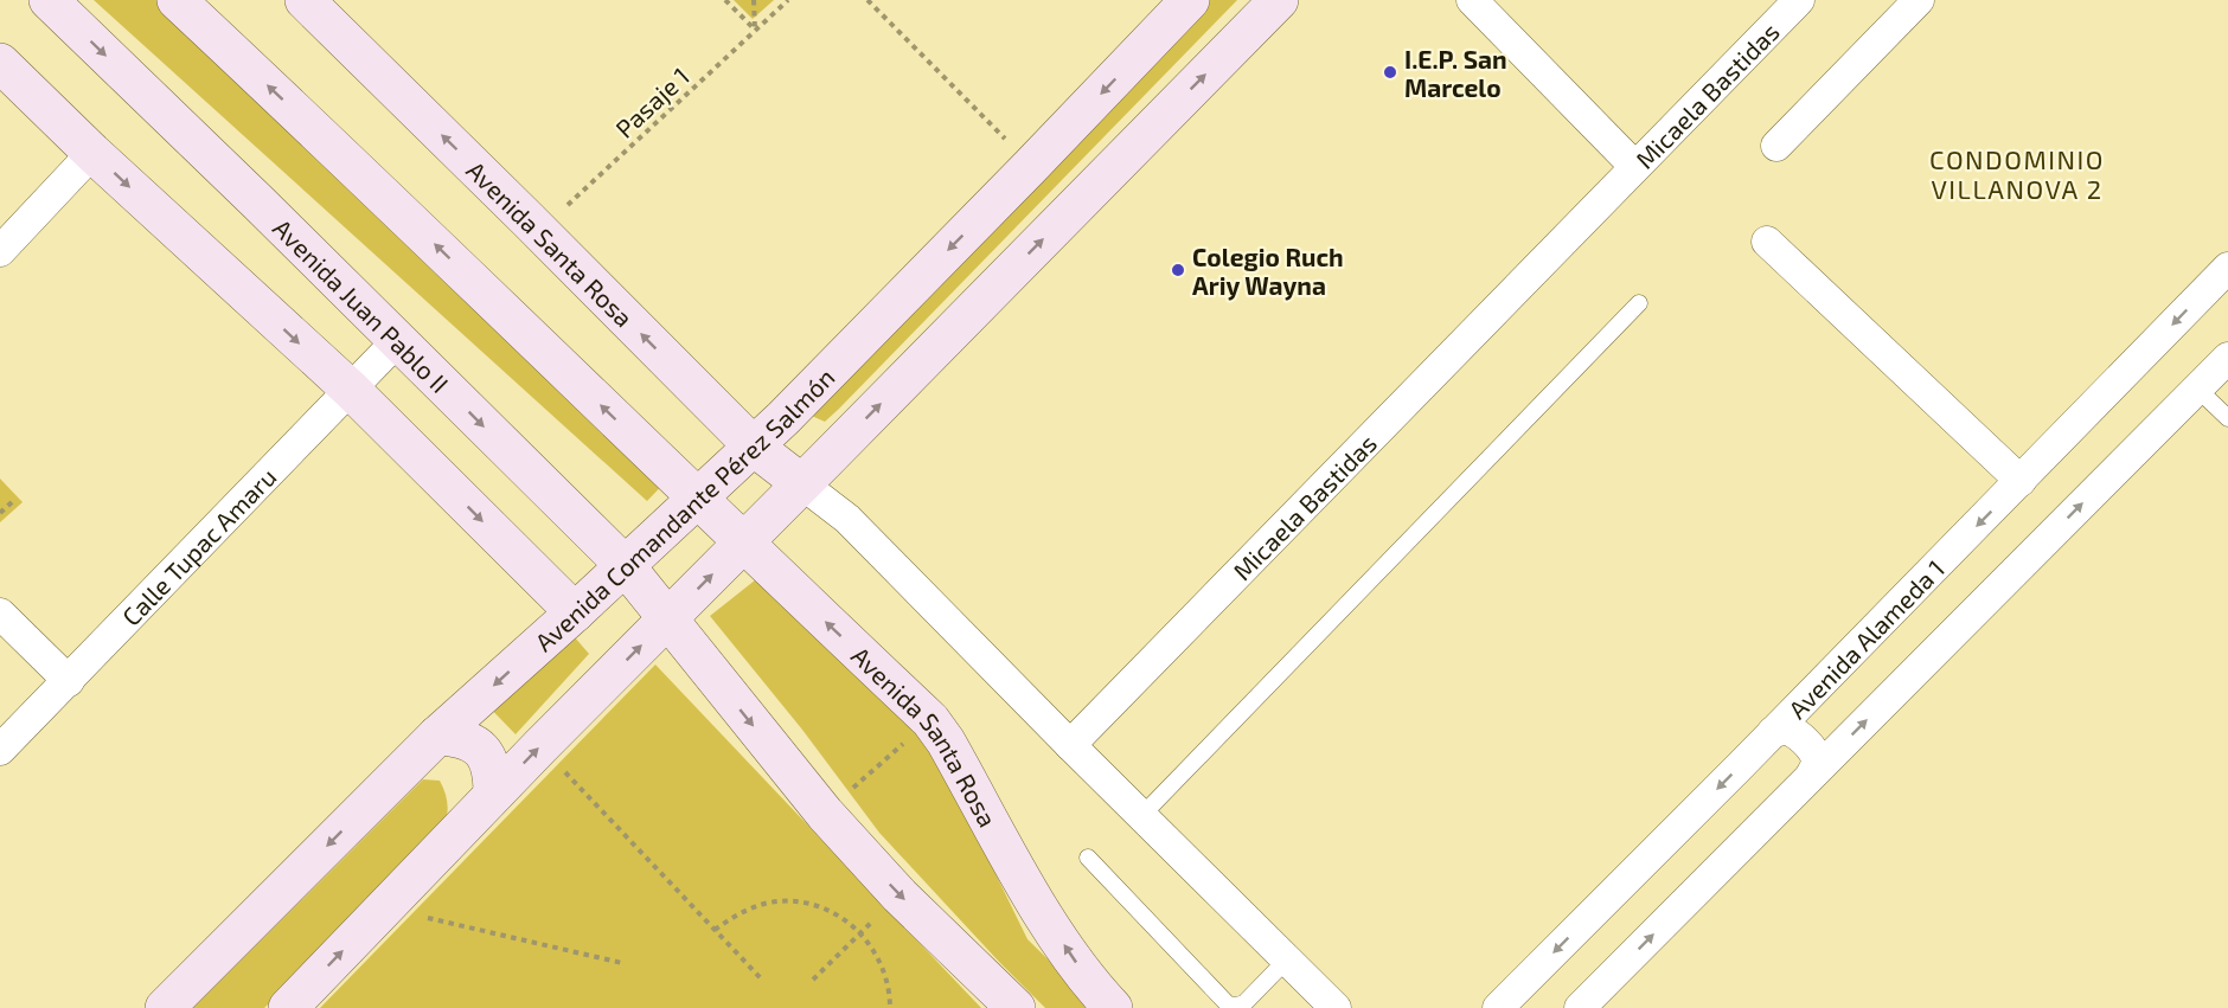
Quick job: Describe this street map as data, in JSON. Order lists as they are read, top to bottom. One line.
{"streets":{"main road":["Avenida Santa Rosa","Avenida Juan Pablo II","Avenida Comandante Pérez Salmón"],"street":["Micaela Bastidas","Calle Tupac Amaru","Avenida Alameda 1"],"path":["Pasaje 1"]},"crossings":[["Avenida Santa Rosa","Avenida Comandante Pérez Salmón"],["Avenida Juan Pablo II","Avenida Comandante Pérez Salmón"],["Avenida Juan Pablo II","Calle Tupac Amaru"]],"districts":["CONDOMINIO VILLANOVA 2"],"places":["I.E.P. San Marcelo","Colegio Ruch Ariy Wayna"]}
